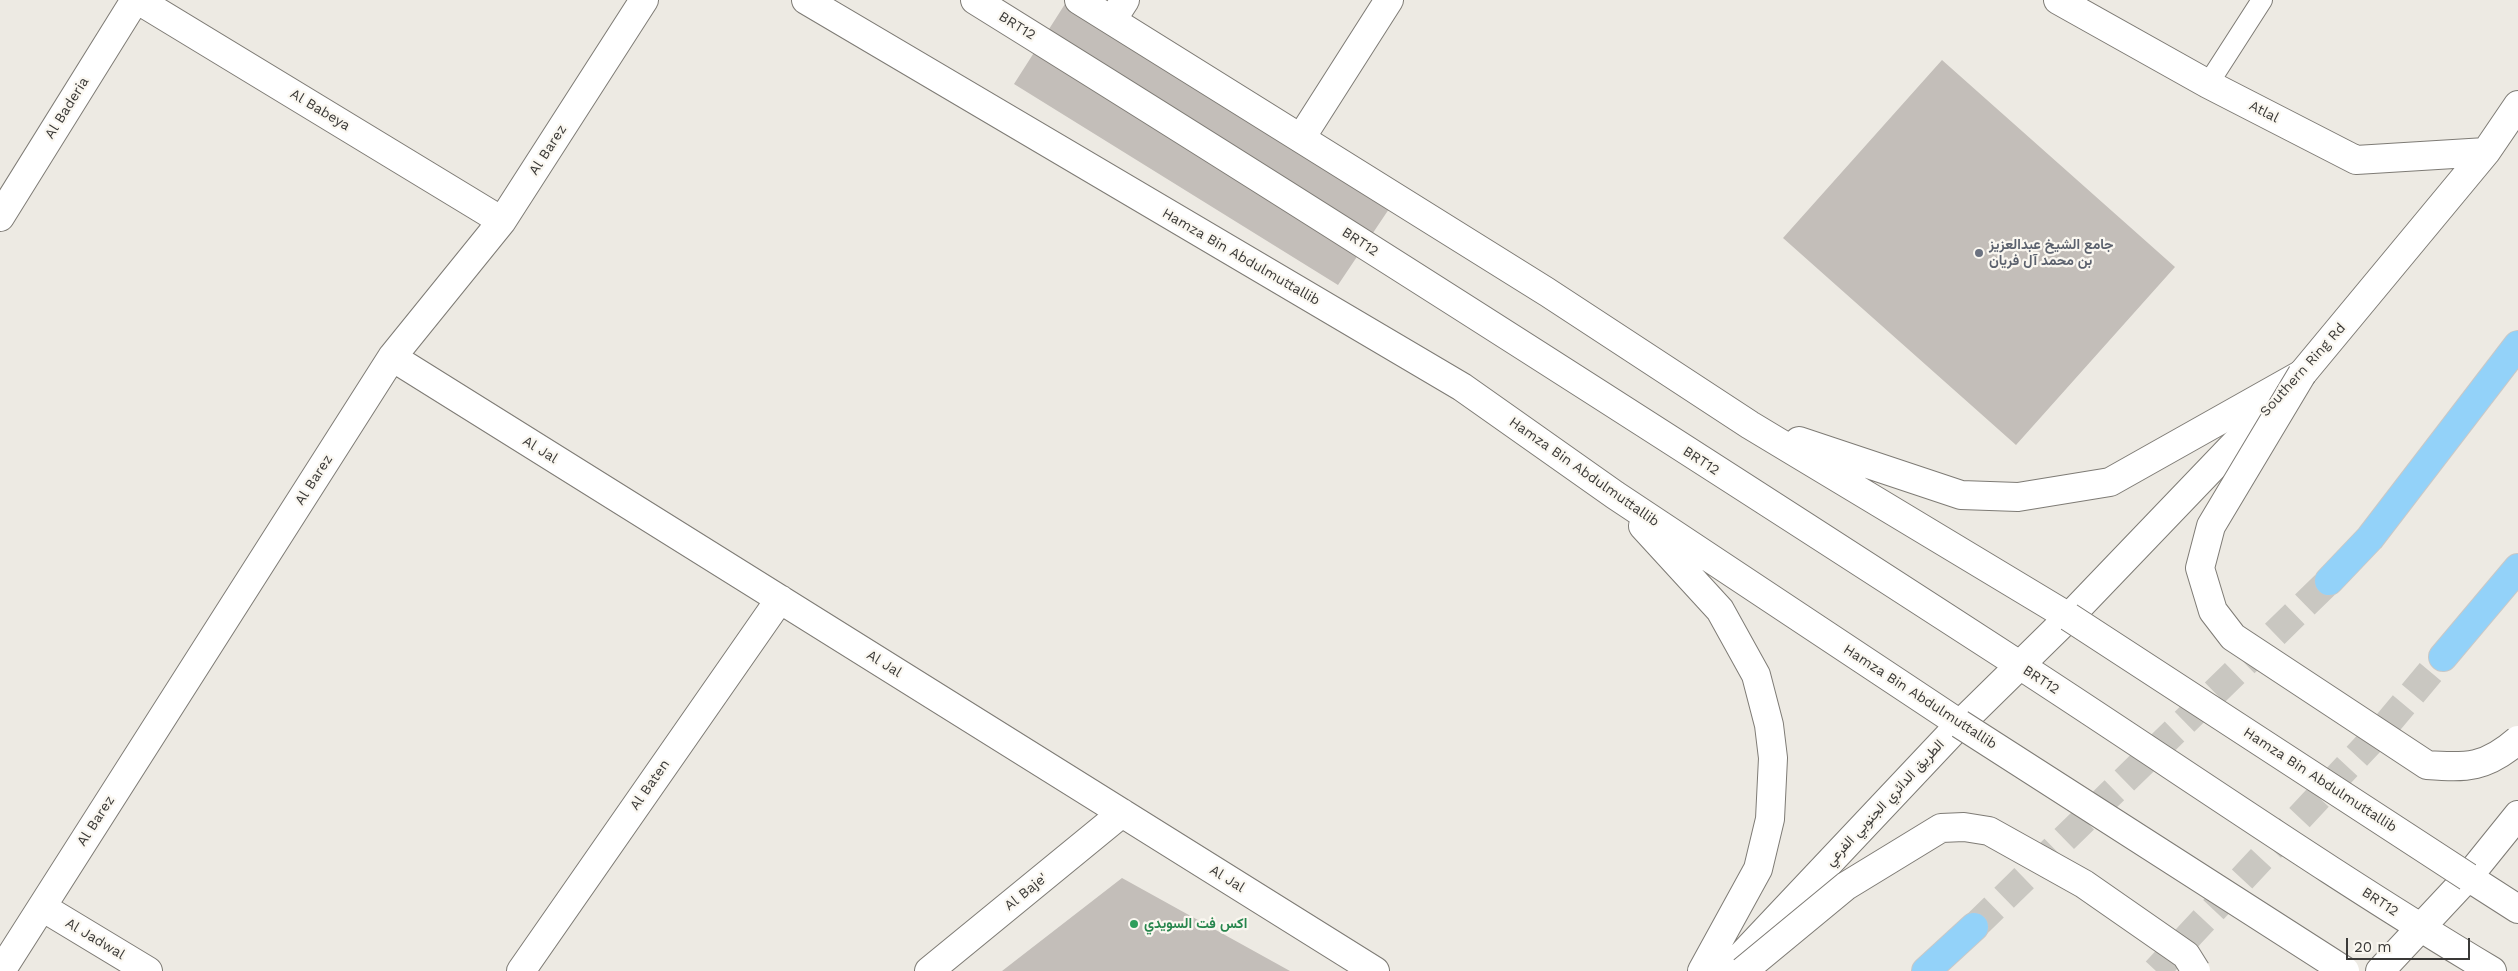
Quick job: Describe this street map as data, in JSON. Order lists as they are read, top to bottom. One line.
{"streets":{"main road":["BRT12","Al Baderia","Al Babeya","Atlal","Al Barez","Hamza Bin Abdulmuttallib","Southern Ring Rd","Al Jal","Al Baten","الطريق الدائري الجنوبي الفرعي","Al Baje'","Al Jadwal"]},"crossings":[["BRT12","الطريق الدائري الجنوبي الفرعي"],["Al Baderia","Al Babeya"],["Al Babeya","Al Barez"],["Atlal","Southern Ring Rd"],["Al Barez","Al Jal"],["Al Barez","Al Jadwal"],["Hamza Bin Abdulmuttallib","Southern Ring Rd"],["Hamza Bin Abdulmuttallib","الطريق الدائري الجنوبي الفرعي"],["Southern Ring Rd","الطريق الدائري الجنوبي الفرعي"],["Al Jal","Al Baten"],["Al Jal","Al Baje'"]],"places":["جامع الشيخ عبدالعزيز بن محمد آل فريان","اكس فت السويدي"],"scale_bar":"20 m"}
